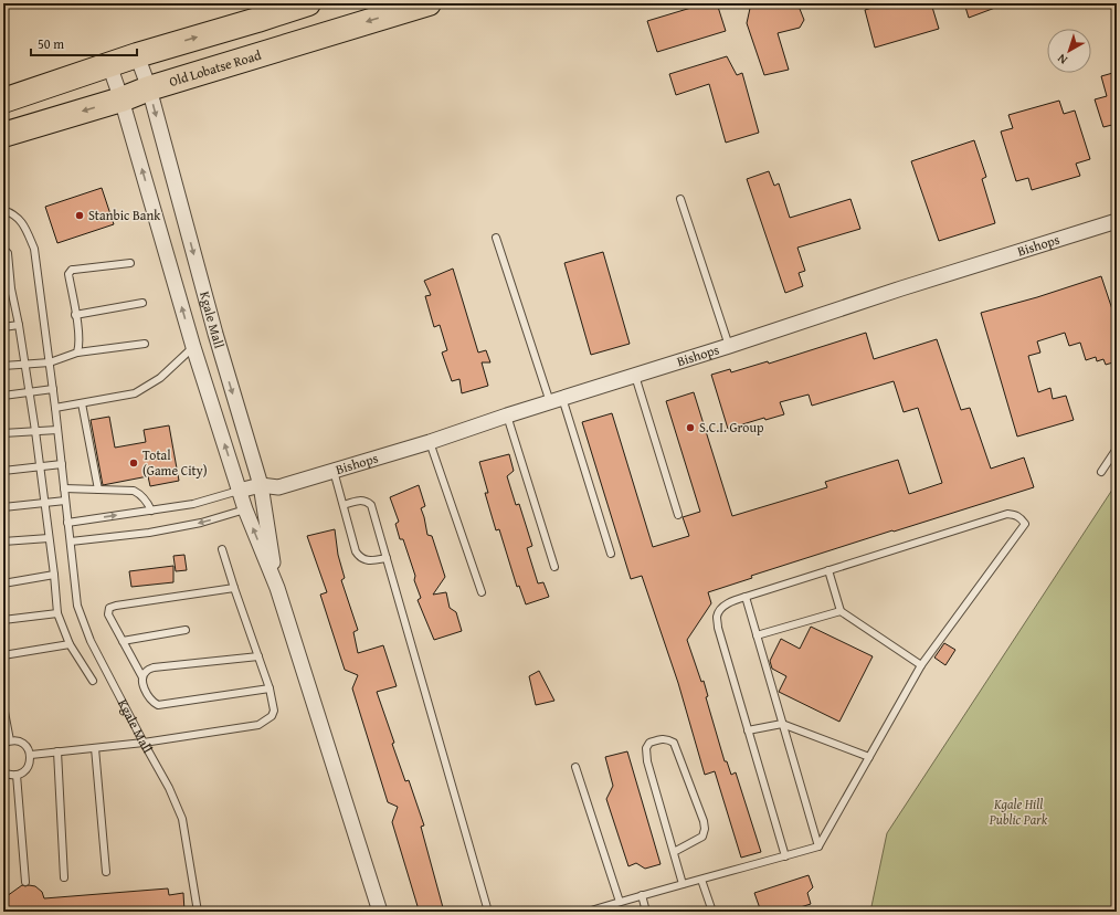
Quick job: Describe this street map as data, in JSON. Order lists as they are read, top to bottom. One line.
{"streets":{"highway":["Old Lobatse Road"],"street":["Bishops","Kgale Mall"]},"crossings":[["Old Lobatse Road","Kgale Mall"],["Bishops","Kgale Mall"]],"parks":["Kgale Hill Public Park"],"places":["Stanbic Bank","S.C.I. Group","Total (Game City)"],"scale_bar":"50 m","north":"bottom left"}
